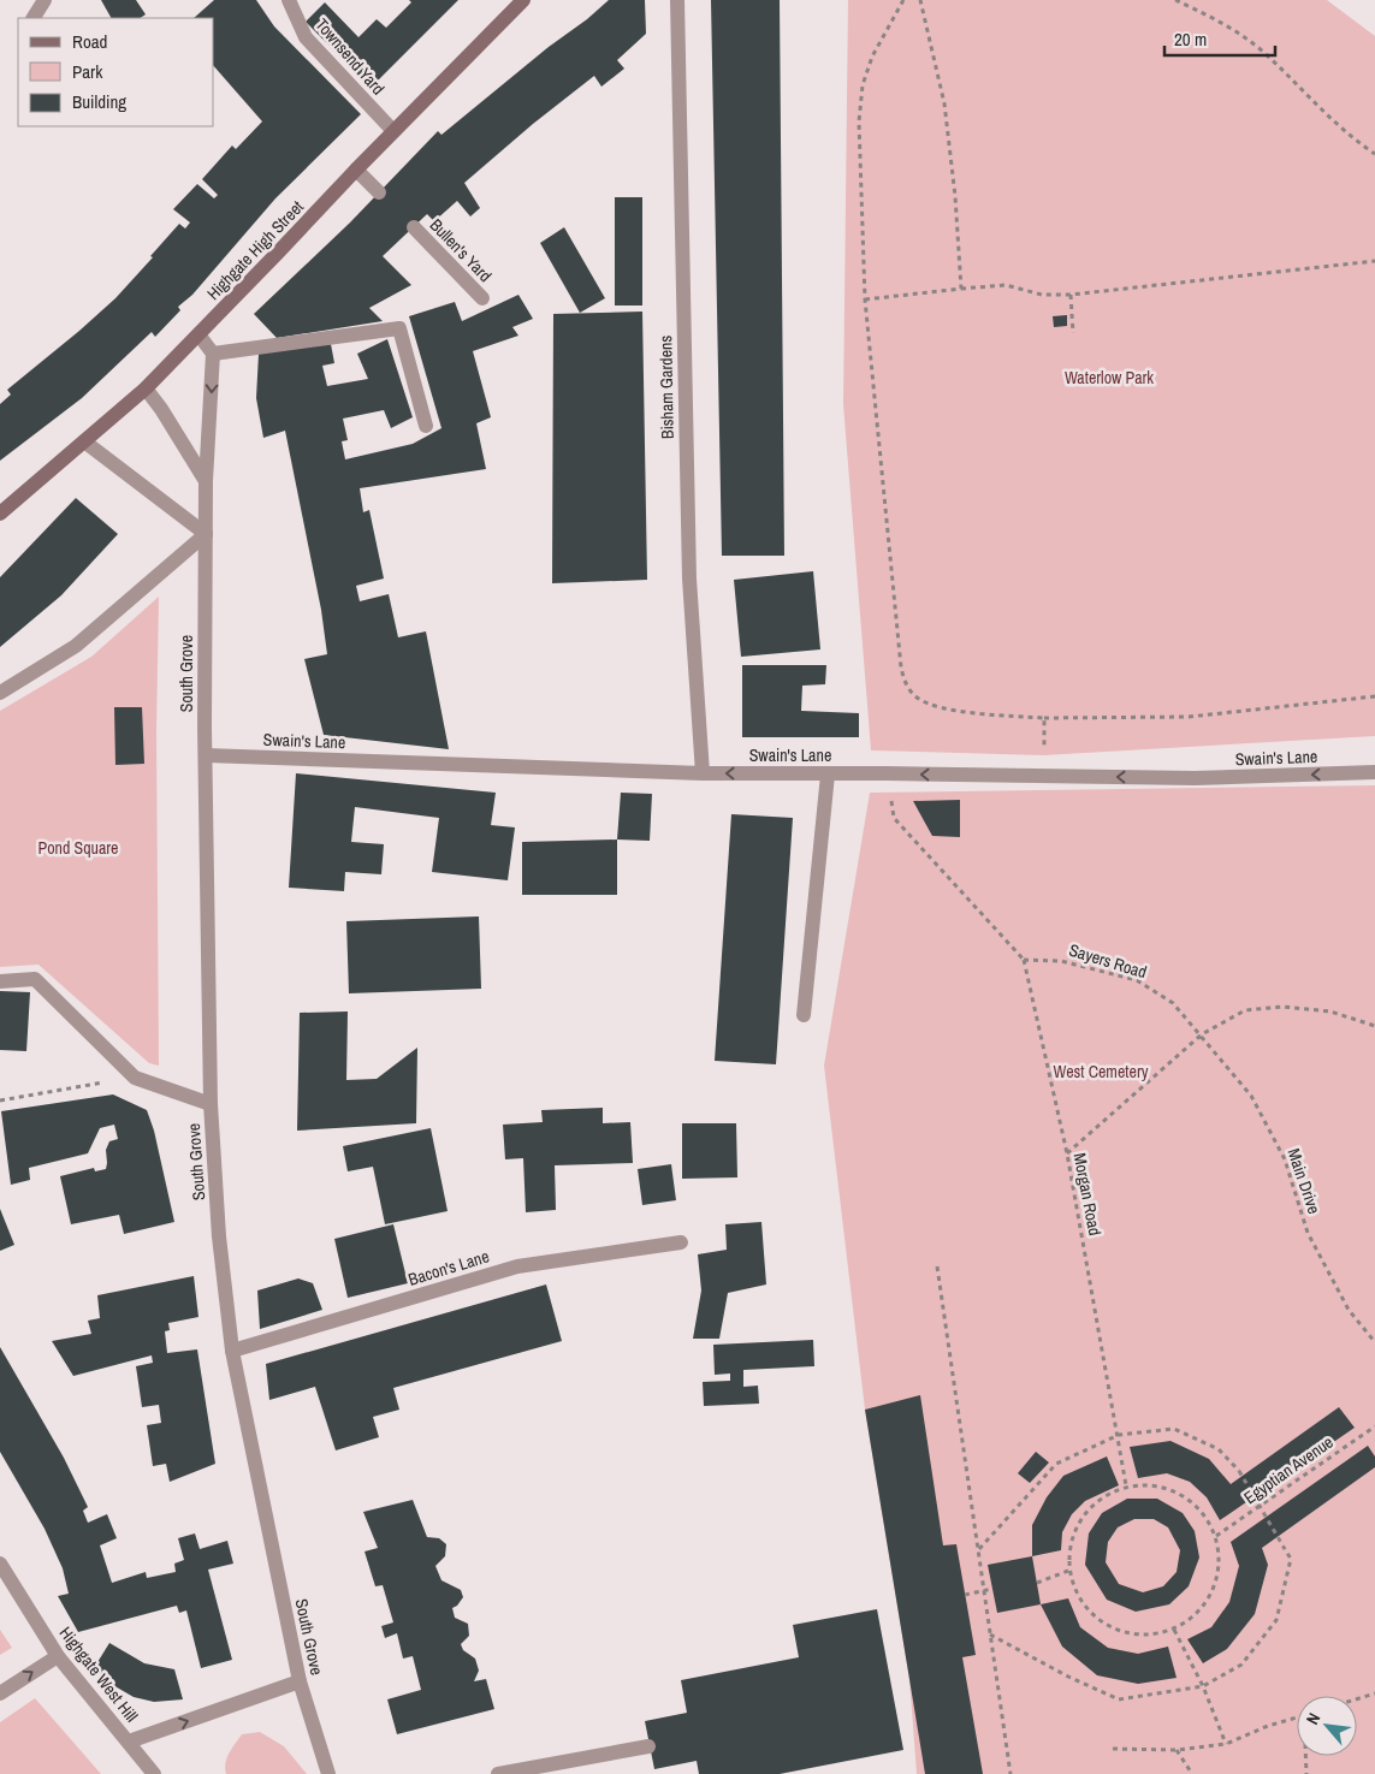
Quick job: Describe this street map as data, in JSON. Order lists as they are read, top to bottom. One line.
{"streets":{"main road":["Highgate High Street"],"street":["Townsend Yard","Bullen's Yard","Bisham Gardens","South Grove","Swain's Lane","Bacon's Lane","Highgate West Hill"],"path":["Sayers Road","Main Drive","Morgan Road","Egyptian Avenue"]},"crossings":[["Townsend Yard","Highgate High Street"],["Bisham Gardens","Swain's Lane"],["South Grove","Swain's Lane"],["South Grove","Bacon's Lane"],["Sayers Road","Main Drive"],["Sayers Road","Morgan Road"],["Morgan Road","Egyptian Avenue"]],"one_way":["Swain's Lane"],"parks":["Waterlow Park","Pond Square","West Cemetery"],"legend":["Road","Park","Building"],"scale_bar":"20 m","north":"top left"}
